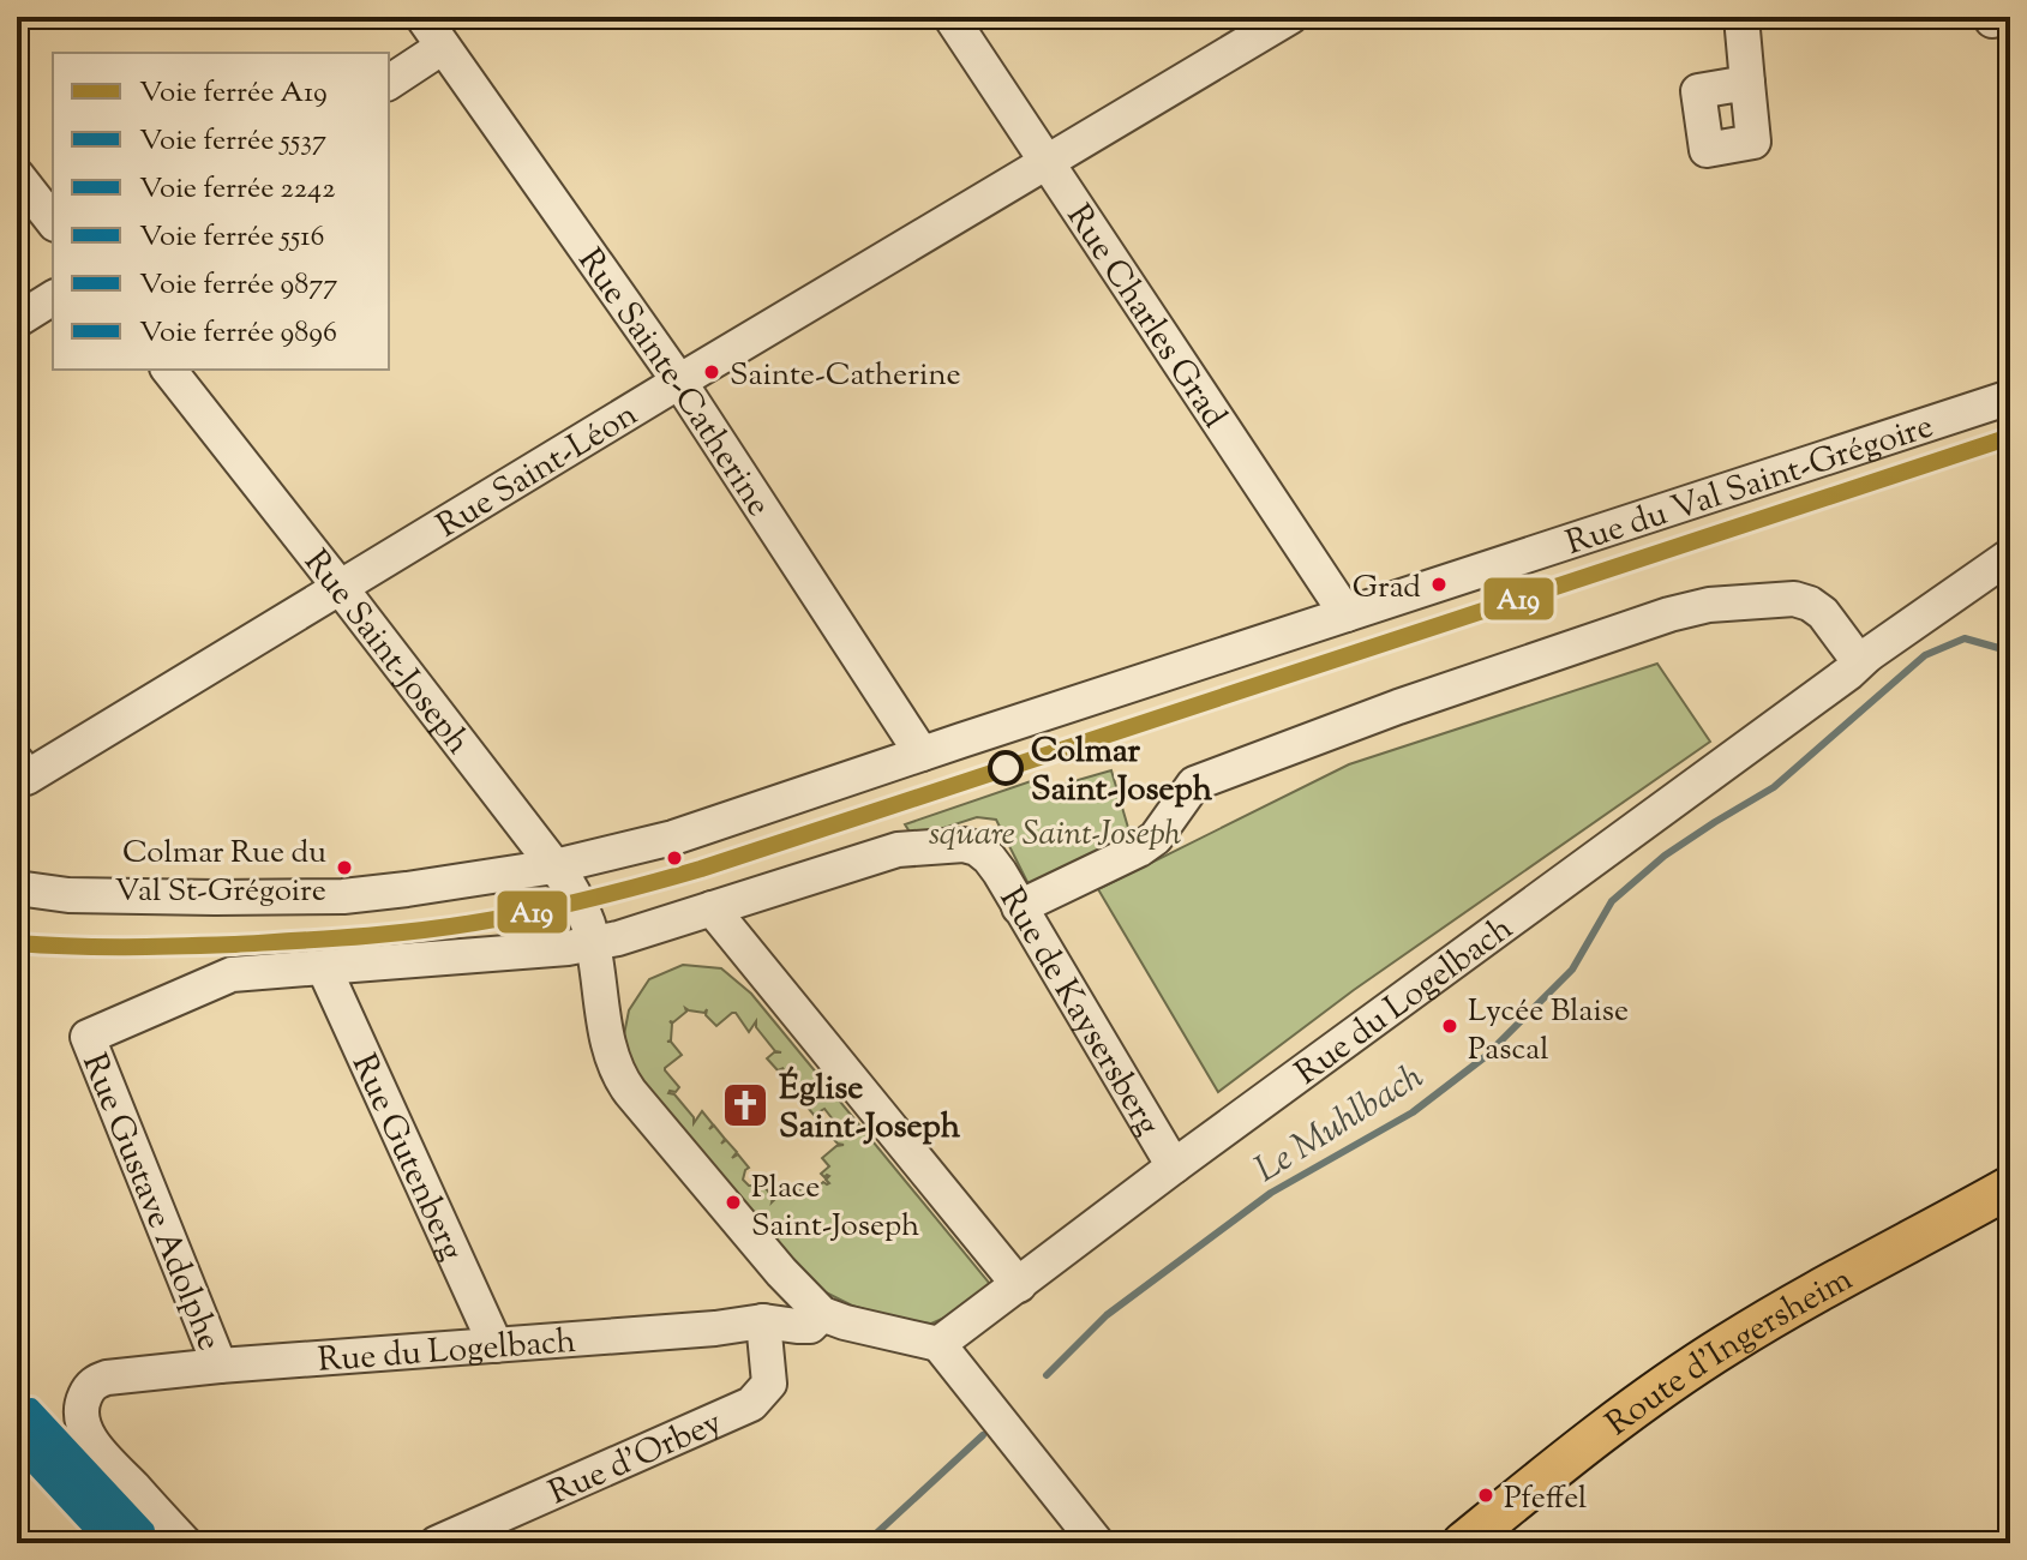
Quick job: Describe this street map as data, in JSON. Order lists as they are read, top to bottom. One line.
{"streets":{"main road":["Route d'Ingersheim"],"street":["Rue Charles Grad","Rue Sainte-Catherine","Rue Saint-Léon","Rue du Val Saint-Grégoire","Rue Saint-Joseph","Rue du Logelbach","Rue de Kaysersberg","Rue Gutenberg","Rue Gustave Adolphe","Rue d'Orbey"]},"crossings":[["Rue Charles Grad","Rue Saint-Léon"],["Rue Charles Grad","Rue du Val Saint-Grégoire"],["Rue Sainte-Catherine","Rue Saint-Léon"],["Rue Sainte-Catherine","Rue du Val Saint-Grégoire"],["Rue Saint-Léon","Rue Saint-Joseph"],["Rue du Val Saint-Grégoire","Rue Saint-Joseph"],["Rue Saint-Joseph","Rue Gustave Adolphe"],["Rue du Logelbach","Rue de Kaysersberg"],["Rue du Logelbach","Rue Gutenberg"],["Rue du Logelbach","Rue Gustave Adolphe"],["Rue du Logelbach","Rue d'Orbey"],["Rue Gutenberg","Rue Gustave Adolphe"]],"water":["Le Muhlbach"],"parks":["square Saint-Joseph"],"places":{"other":["Sainte-Catherine","Grad","Colmar Saint-Joseph","Colmar Rue du Val St-Grégoire","Lycée Blaise Pascal","Place Saint-Joseph","Pfeffel"],"church":["Église Saint-Joseph"]},"lines":["rail line A19","rail line 5537","rail line 9896","rail line 2242","rail line 9877","rail line 5516"],"legend":["Voie ferrée A19","Voie ferrée 5537","Voie ferrée 2242","Voie ferrée 5516","Voie ferrée 9877","Voie ferrée 9896"]}
